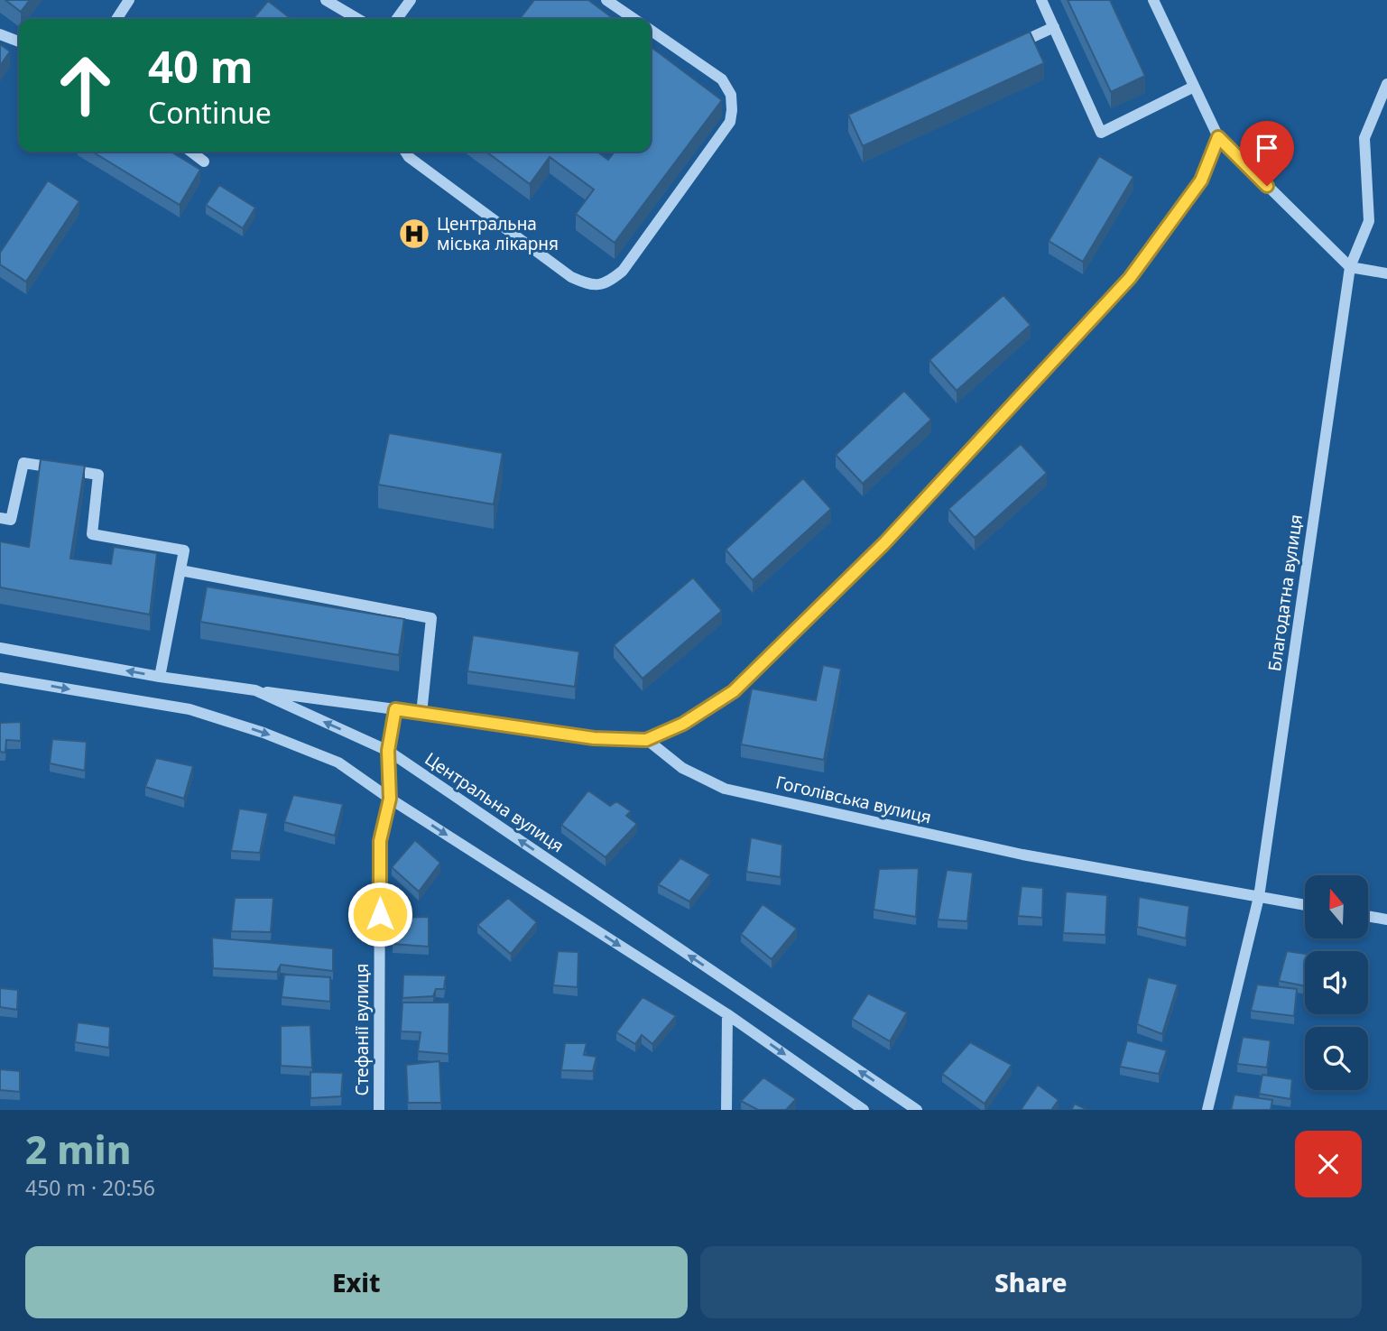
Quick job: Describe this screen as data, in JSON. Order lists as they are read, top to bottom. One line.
{"streets":{"street":["Благодатна вулиця","Гоголівська вулиця","Центральна вулиця","Стефанії вулиця"]},"crossings":[["Благодатна вулиця","Гоголівська вулиця"],["Центральна вулиця","Стефанії вулиця"]],"places":{"hospital":["Центральна міська лікарня"]},"north":"top","page":{"turn":["40 m","Continue"],"heading":["2 min","450 m · 20:56"],"buttons":["Exit","Share"]}}
